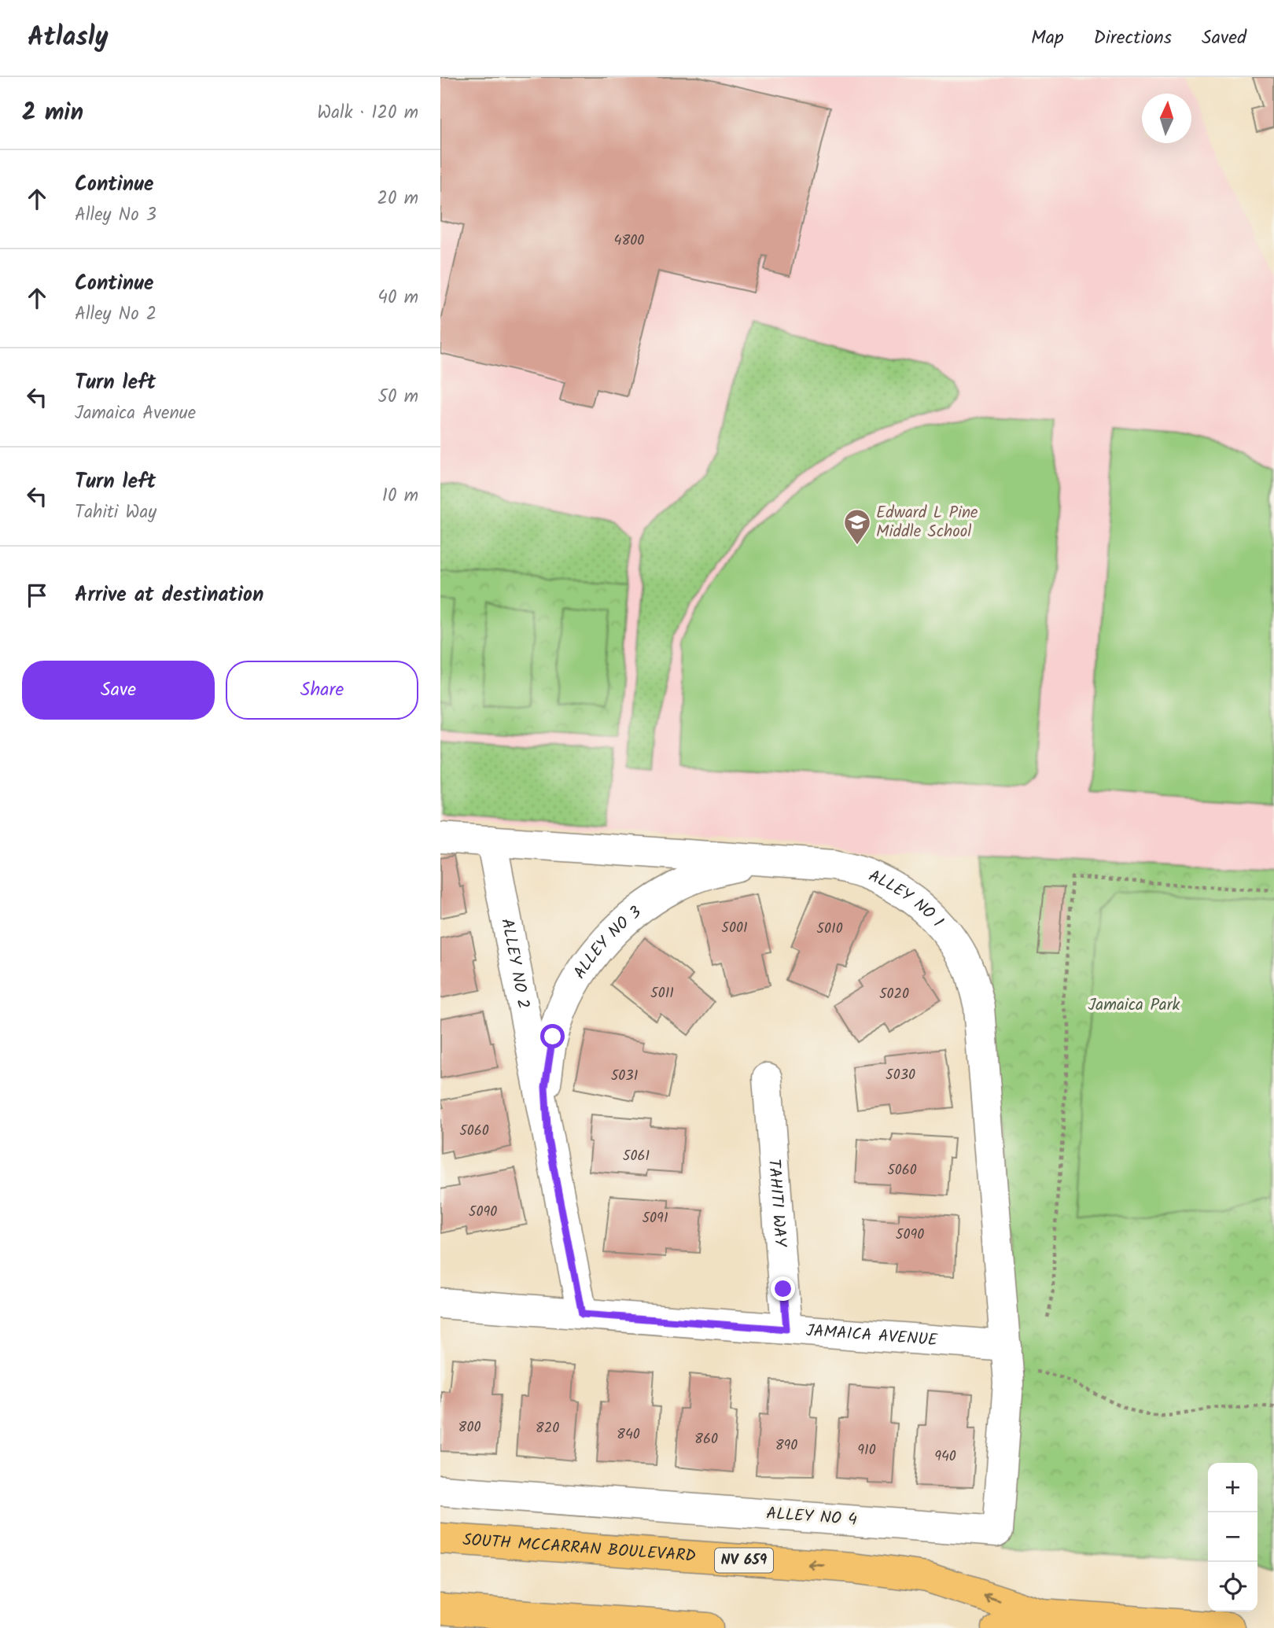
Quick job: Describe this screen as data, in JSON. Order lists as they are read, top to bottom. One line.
{"streets":{"main road":["SOUTH MCCARRAN BOULEVARD","NV 659"],"street":["ALLEY NO 1","ALLEY NO 3","ALLEY NO 2","TAHITI WAY","JAMAICA AVENUE","ALLEY NO 4"]},"crossings":[["ALLEY NO 1","ALLEY NO 3"],["ALLEY NO 1","ALLEY NO 2"],["ALLEY NO 1","JAMAICA AVENUE"],["ALLEY NO 1","ALLEY NO 4"],["ALLEY NO 3","ALLEY NO 2"],["ALLEY NO 2","JAMAICA AVENUE"],["TAHITI WAY","JAMAICA AVENUE"],["JAMAICA AVENUE","ALLEY NO 4"]],"parks":["Jamaica Park"],"places":{"school or university":["Edward L Pine Middle School"]},"house_numbers":["4800","5001","5010","5011","5020","5030","5031","5060","5061","5060","5090","5091","5090","800","820","840","860","890","910","940"],"north":"top","page":{"header":"Atlasly","nav":["Map","Directions","Saved"],"heading":["2 min","Walk · 120 m"],"list":[["Continue","Alley No 3","20 m"],["Continue","Alley No 2","40 m"],["Turn left","Jamaica Avenue","50 m"],["Turn left","Tahiti Way","10 m"],"Arrive at destination"],"buttons":["Save","Share"],"map_buttons":["+","−"]}}
